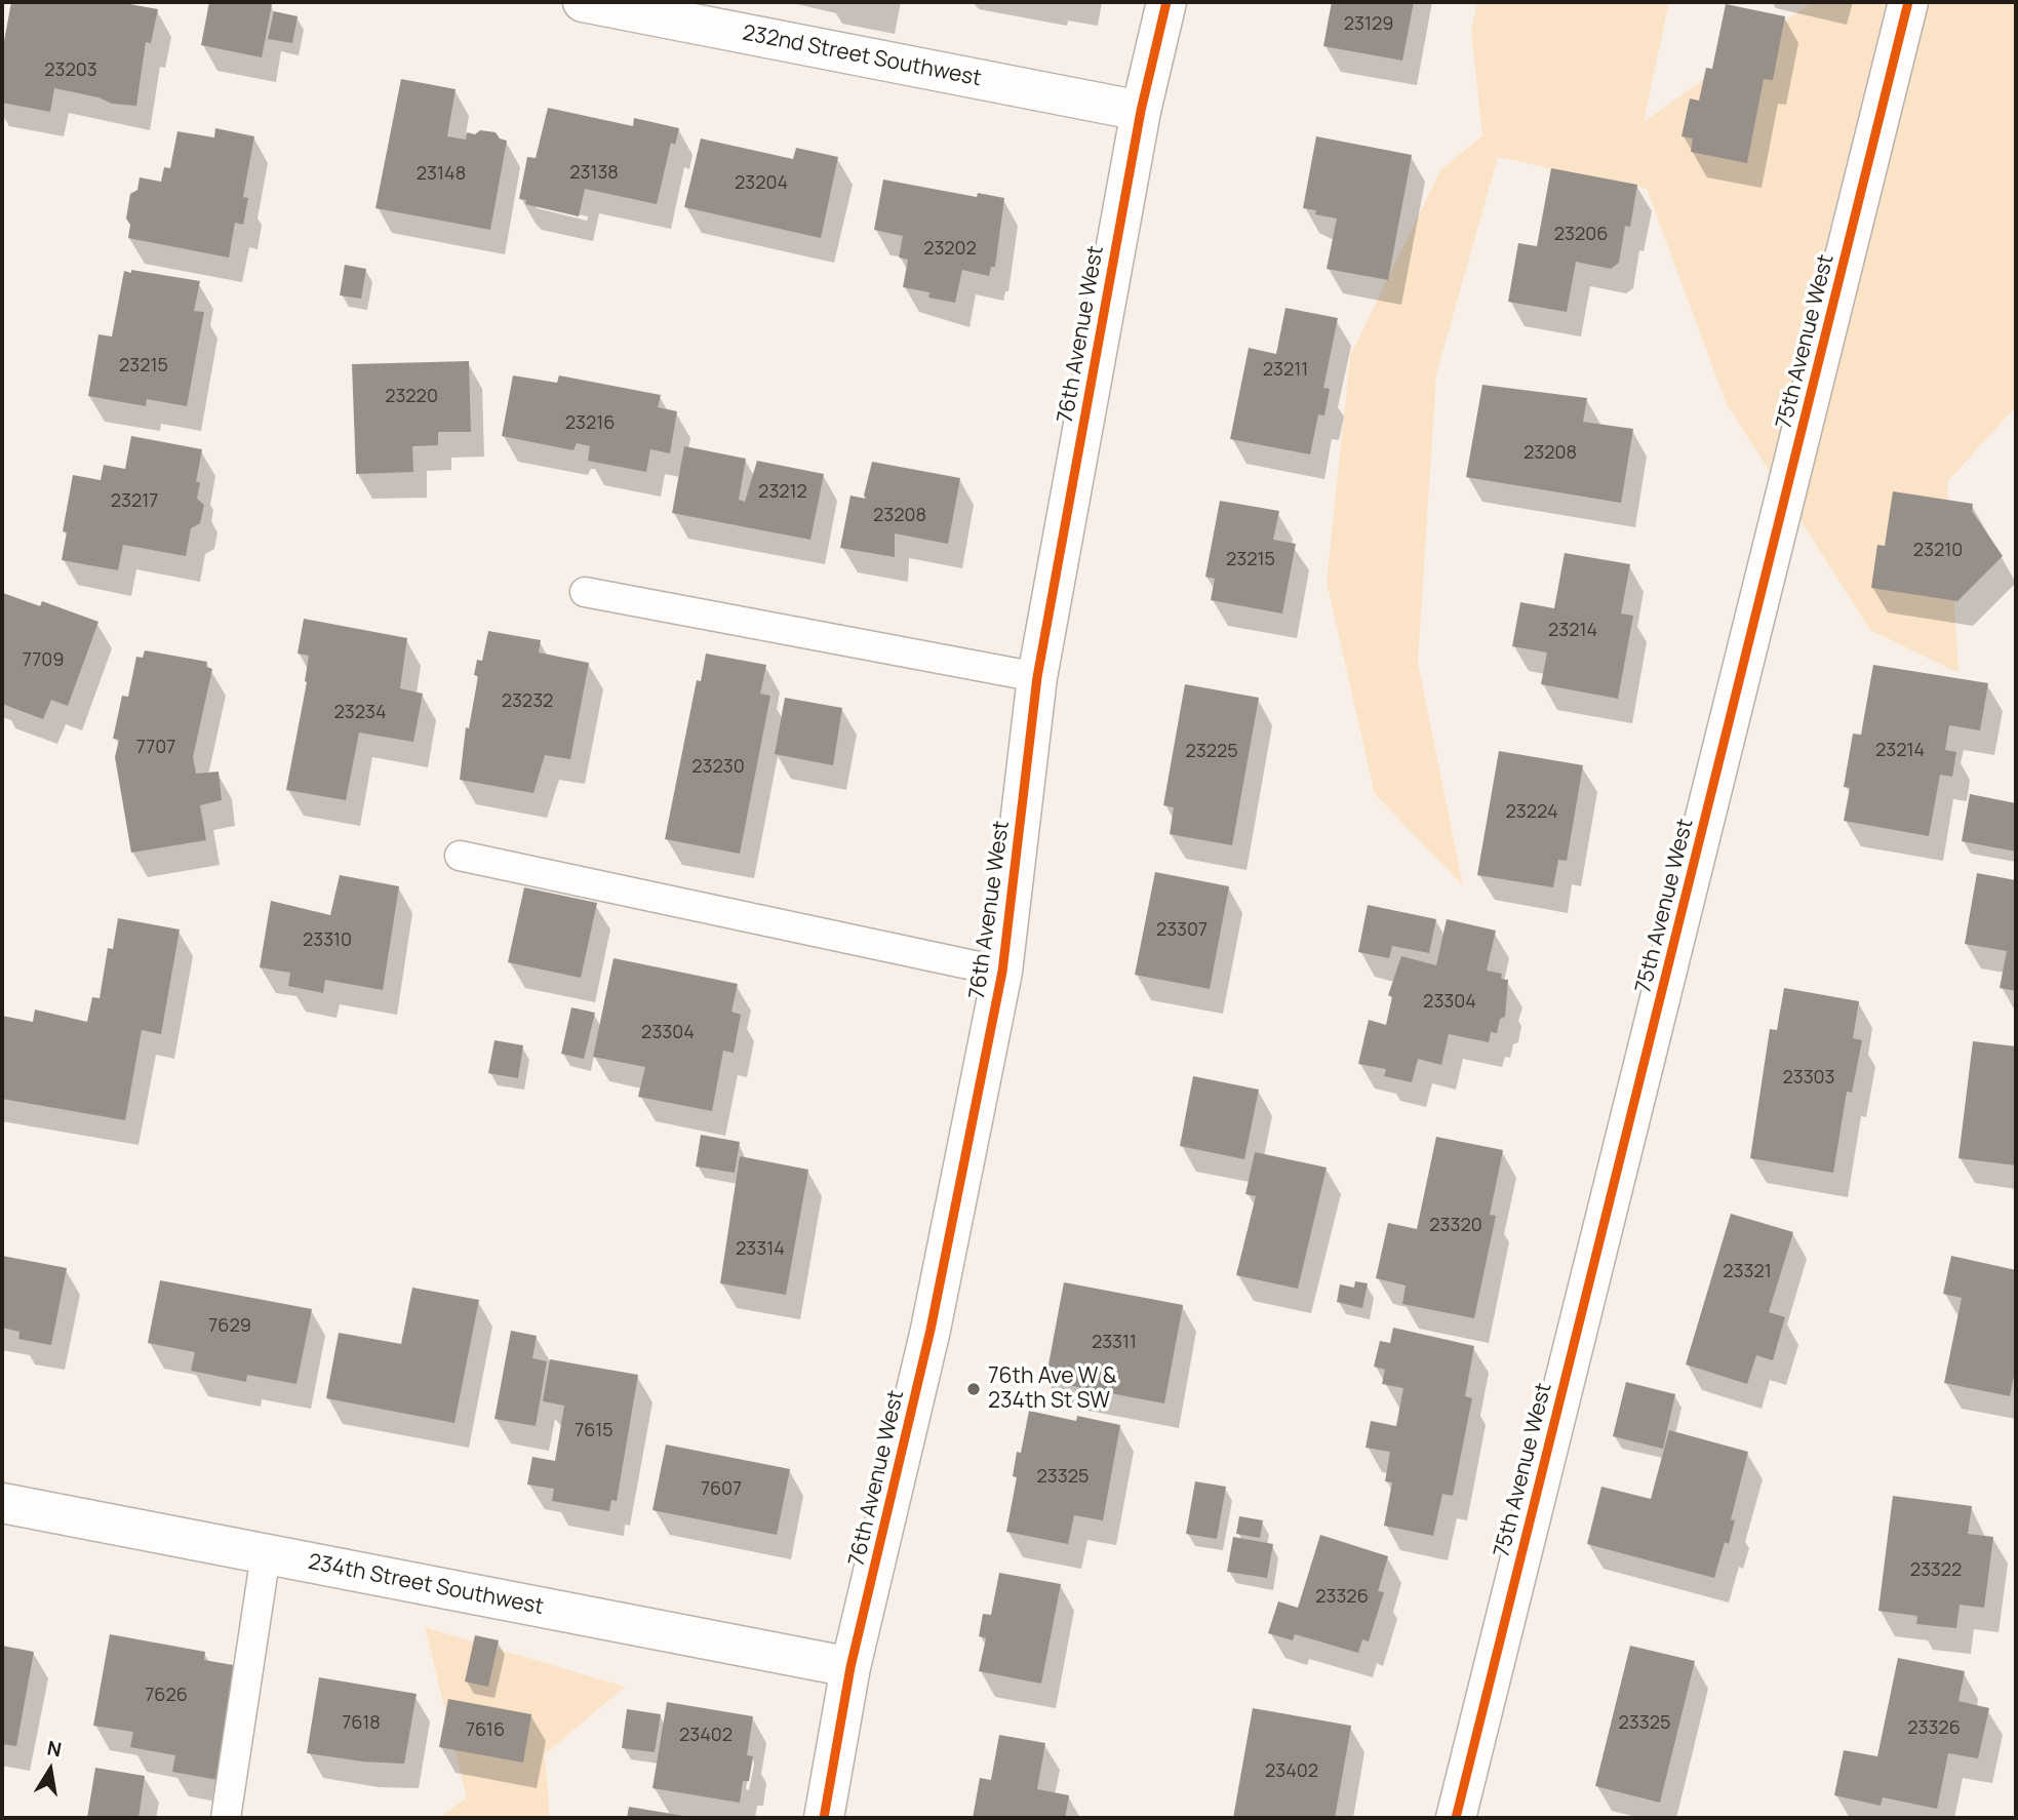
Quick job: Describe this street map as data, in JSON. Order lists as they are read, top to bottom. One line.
{"streets":{"street":["232nd Street Southwest","76th Avenue West","75th Avenue West","234th Street Southwest"]},"crossings":[["232nd Street Southwest","76th Avenue West"],["76th Avenue West","234th Street Southwest"]],"places":["76th Ave W & 234th St SW"],"house_numbers":["23129","23203","23138","23148","23204","23206","23202","23215","23211","23220","23216","23208","23212","23217","23208","23210","23215","23214","7709","23232","23234","7707","23214","23225","23230","23224","23307","23310","23304","23304","23303","23320","23314","23321","7629","23311","7615","23325","7607","23322","23326","7626","7618","23325","23326","7616","23402","23402"],"north":"top"}
